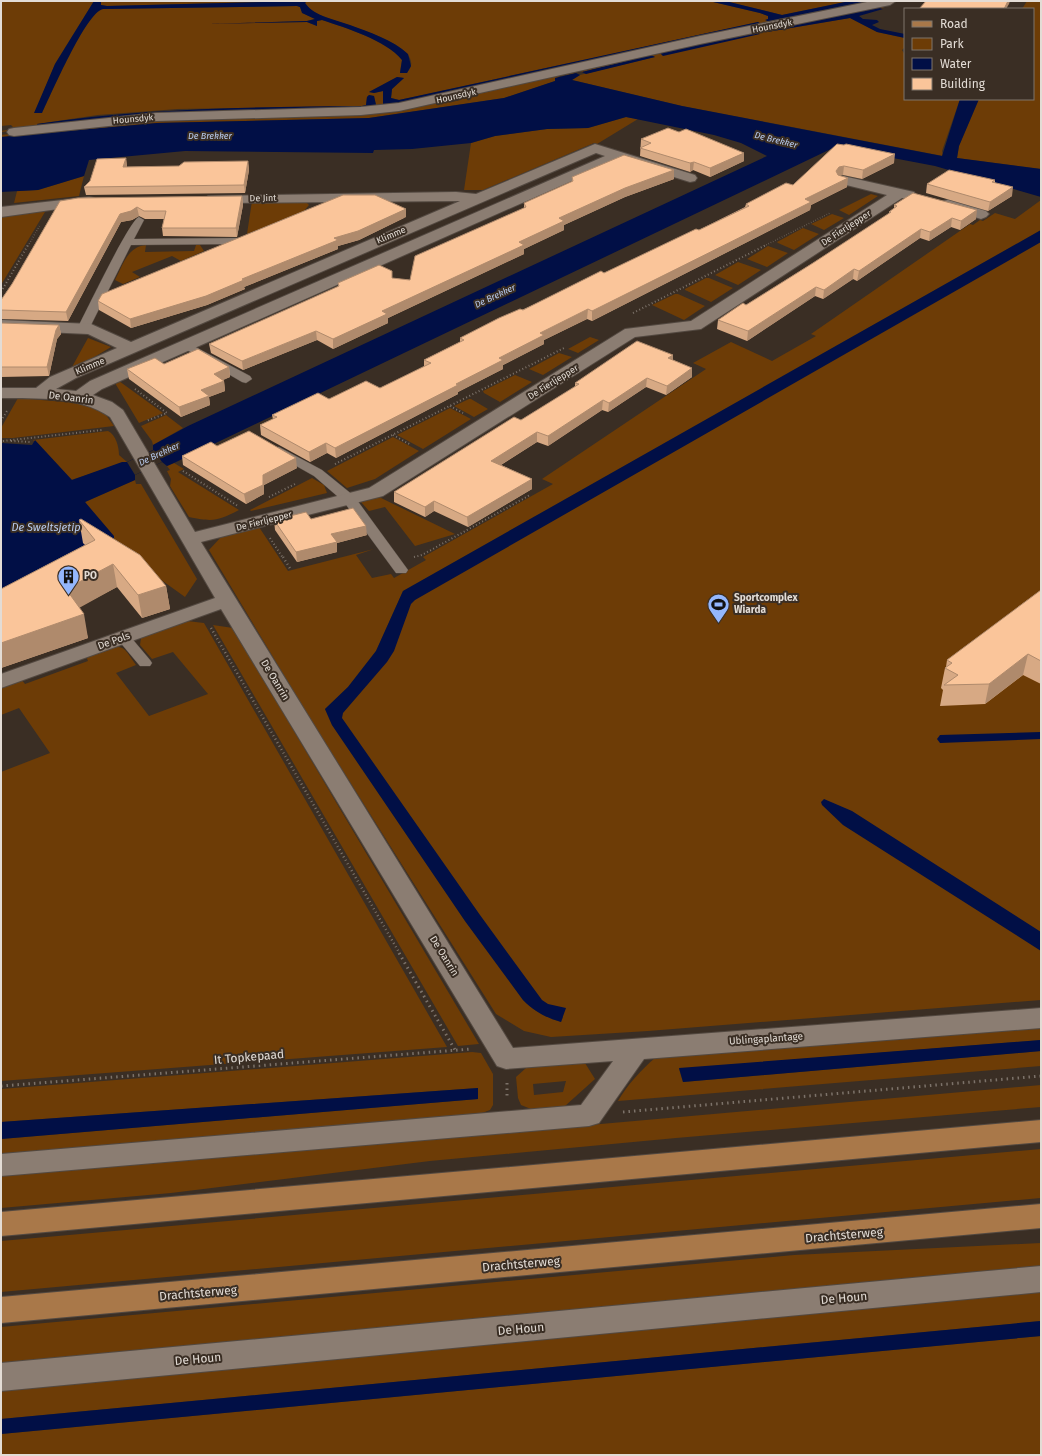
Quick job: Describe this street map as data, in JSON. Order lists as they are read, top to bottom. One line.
{"streets":{"main road":["Drachtsterweg"],"street":["Hounsdyk","De Jint","De Fierljepper","Klimme","De Oanrin","De Pols","Ublingaplantage","De Houn"],"path":["It Topkepaad"]},"crossings":[["De Jint","Klimme"],["De Fierljepper","De Oanrin"],["Klimme","De Oanrin"],["De Oanrin","De Pols"],["De Oanrin","Ublingaplantage"],["De Oanrin","It Topkepaad"],["Ublingaplantage","It Topkepaad"]],"water":["De Brekker","De Sweltsjetip"],"places":{"building":["PO"],"sports":["Sportcomplex Wiarda"]},"legend":["Road","Park","Water","Building"]}
